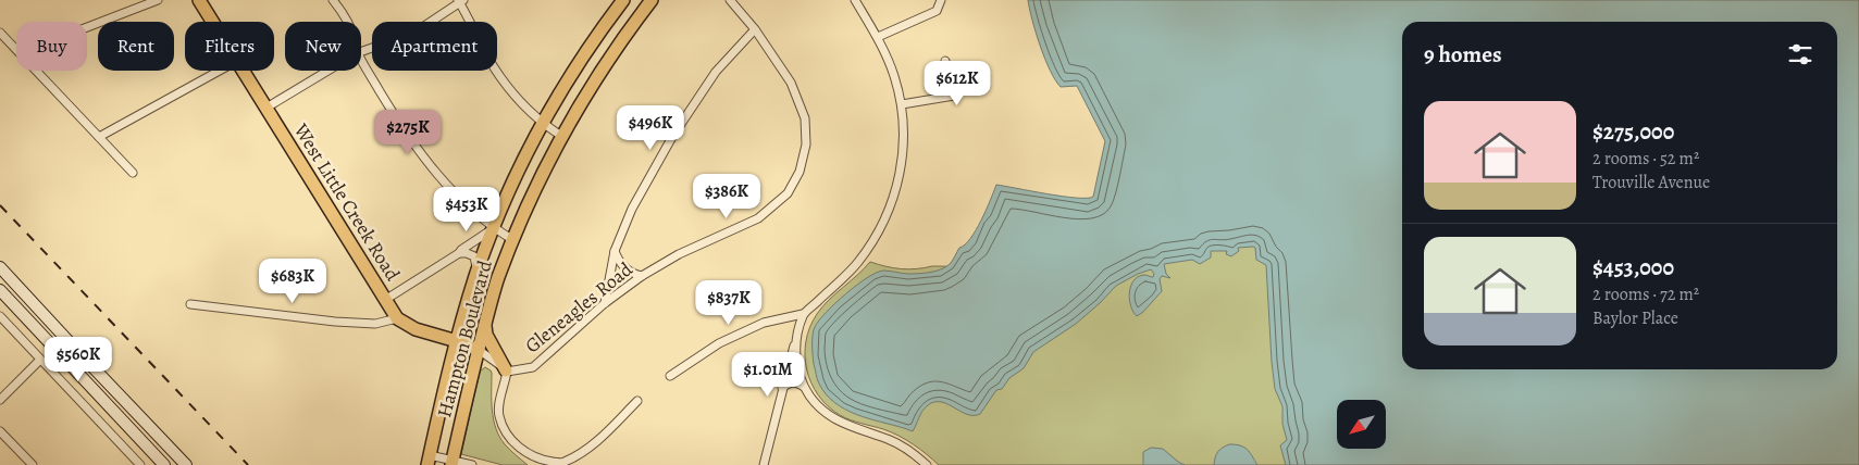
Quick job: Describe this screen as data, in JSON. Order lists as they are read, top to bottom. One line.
{"streets":{"main road":["West Little Creek Road","Hampton Boulevard"],"street":["Gleneagles Road"]},"crossings":[["West Little Creek Road","Gleneagles Road"],["West Little Creek Road","Hampton Boulevard"]],"north":"bottom left","page":{"chip":["Buy","Rent","Filters","New","Apartment"],"heading":"9 homes","price":["$612K","$496K","$275K","$386K","$453K","$683K","$837K","$560K","$1.01M"],"list":[{"name":"$275,000","note":"2 rooms · 52 m² · Trouville Avenue"},{"name":"$453,000","note":"2 rooms · 72 m² · Baylor Place"}]}}
